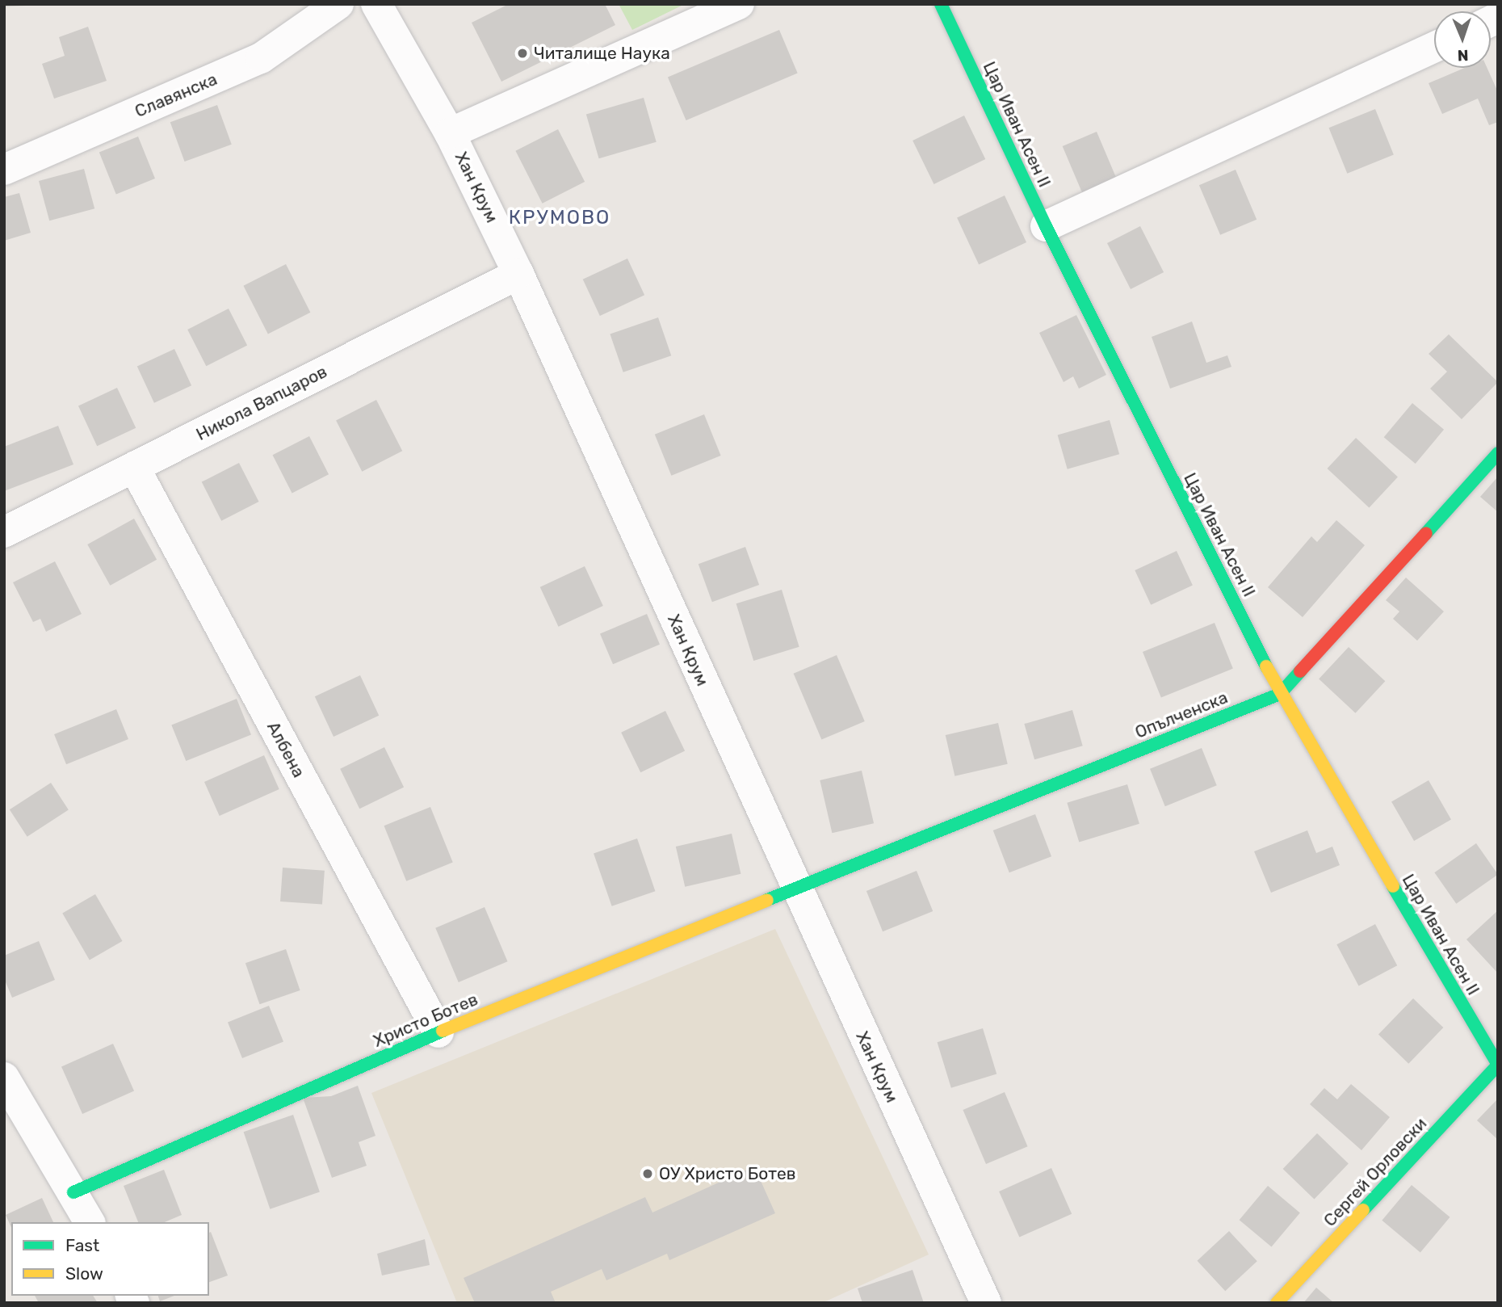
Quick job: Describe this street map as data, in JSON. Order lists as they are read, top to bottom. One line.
{"streets":{"street":["Славянска","Цар Иван Асен II","Хан Крум","Никола Вапцаров","Опълченска","Албена","Христо Ботев","Сергей Орловски"]},"crossings":[["Цар Иван Асен II","Опълченска"],["Цар Иван Асен II","Сергей Орловски"],["Хан Крум","Никола Вапцаров"],["Хан Крум","Опълченска"],["Хан Крум","Христо Ботев"],["Никола Вапцаров","Албена"],["Опълченска","Христо Ботев"],["Албена","Христо Ботев"]],"districts":["КРУМОВО"],"places":["Читалище Наука","ОУ Христо Ботев"],"legend":["Fast","Slow"],"north":"bottom"}
